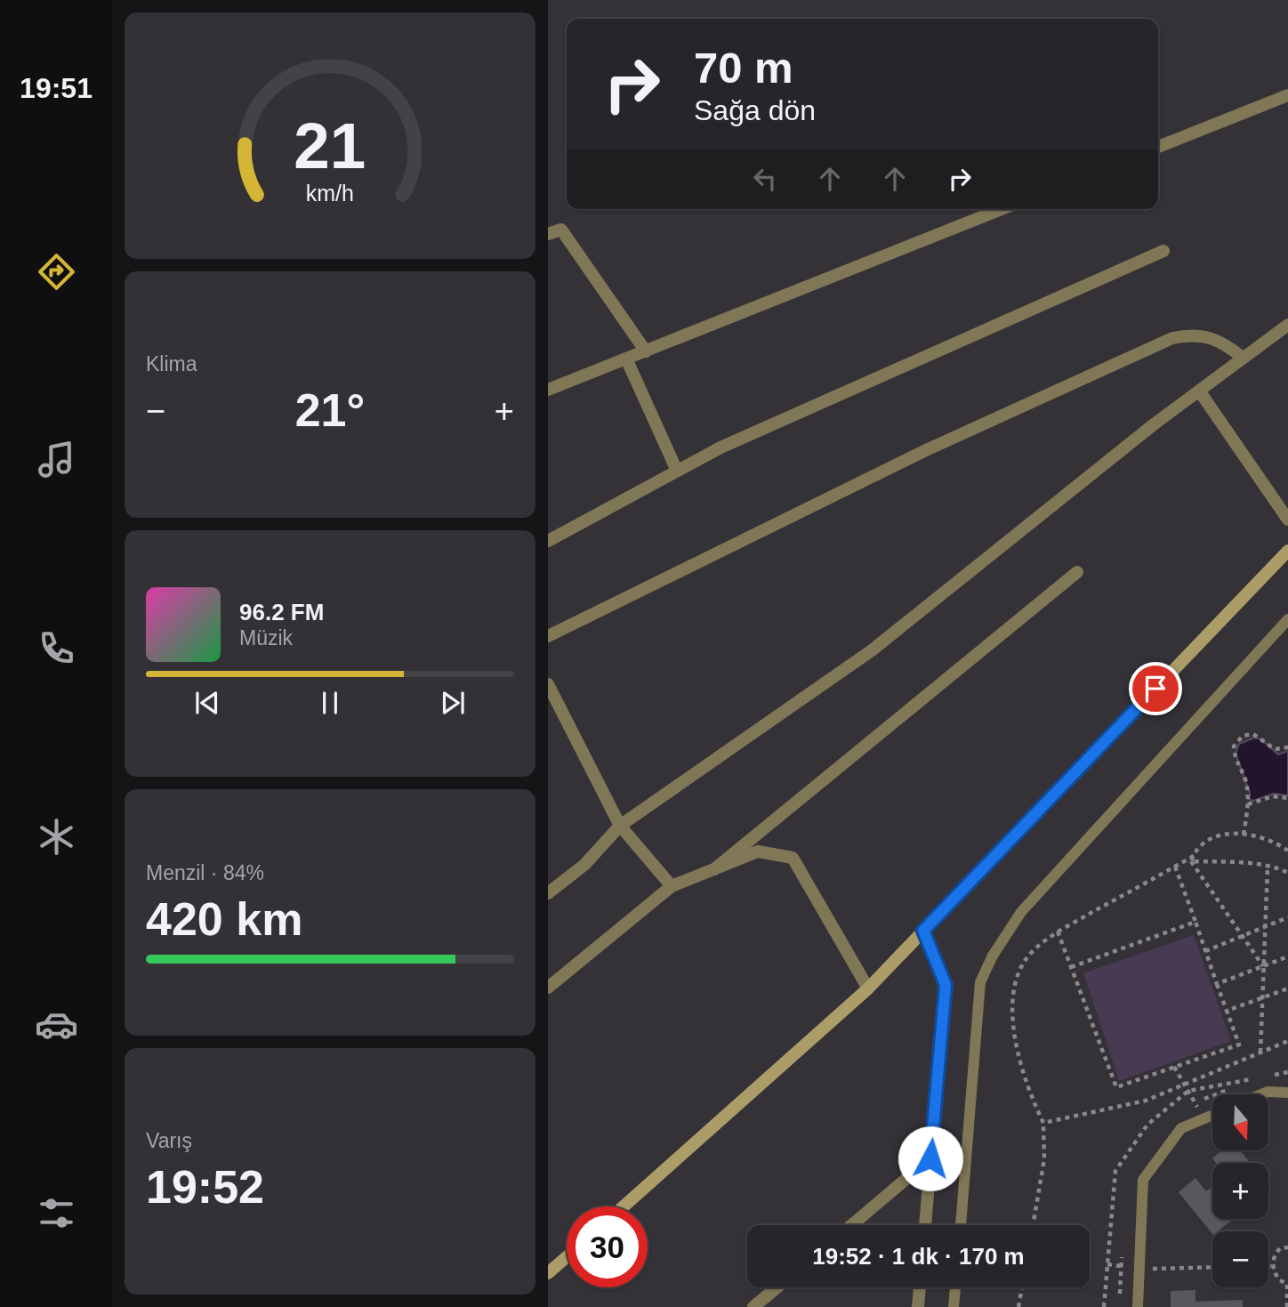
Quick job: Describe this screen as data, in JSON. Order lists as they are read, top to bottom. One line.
{"north":"bottom","page":{"tabs":"19:51","turn":["70 m","Sağa dön"],"tile":["Klima",["Menzil · 84%","420 km"],["Varış","19:52"]],"heat":["−","21°","+"],"song":["96.2 FM","Müzik"],"map_buttons":["+","−"],"limit":"30","trip":"19:52 · 1 dk · 170 m","gauge":["21","km/h"]}}
